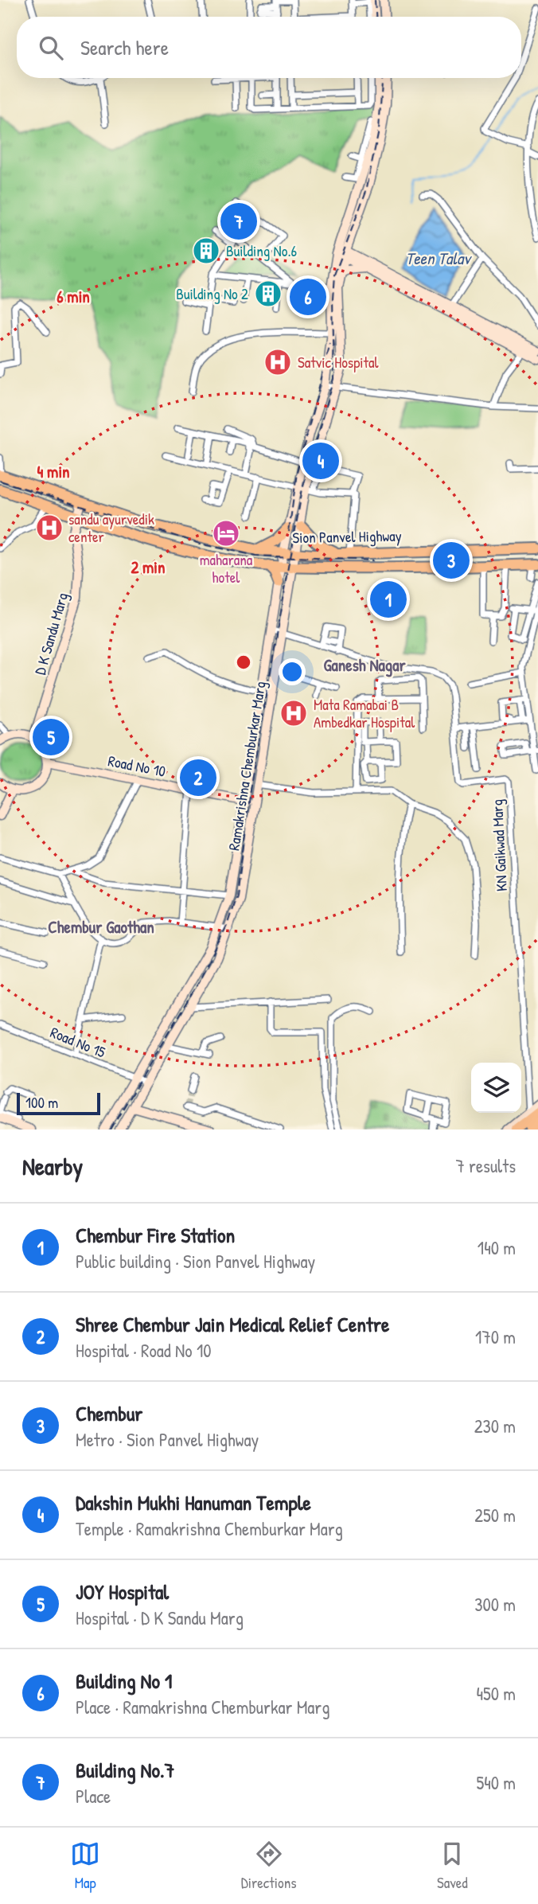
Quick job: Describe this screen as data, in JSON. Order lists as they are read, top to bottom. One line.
{"streets":{"highway":["Sion Panvel Highway"],"main road":["D K Sandu Marg","Road No 10","Ramakrishna Chemburkar Marg"],"street":["KN Gaikwad Marg","Road No 15"]},"crossings":[["Sion Panvel Highway","D K Sandu Marg"],["Sion Panvel Highway","Ramakrishna Chemburkar Marg"],["Road No 10","Ramakrishna Chemburkar Marg"],["Ramakrishna Chemburkar Marg","KN Gaikwad Marg"],["Ramakrishna Chemburkar Marg","Road No 15"]],"districts":["Ganesh Nagar","Chembur Gaothan"],"water":["Teen Talav"],"places":{"building":["Building No.6","Building No 2"],"hospital":["Satvic Hospital","sandu ayurvedik center","Mata Ramabai B Ambedkar Hospital"],"hotel":["maharana hotel"]},"scale_bar":"100 m","page":{"search":"Search here","pins":["7","6","4","3","1","5","2"],"scale":"100 m","heading":["Nearby","7 results"],"list":[{"mark":"1","name":"Chembur Fire Station","note":"Public building · Sion Panvel Highway","value":"140 m"},{"mark":"2","name":"Shree Chembur Jain Medical Relief Centre","note":"Hospital · Road No 10","value":"170 m"},{"mark":"3","name":"Chembur","note":"Metro · Sion Panvel Highway","value":"230 m"},{"mark":"4","name":"Dakshin Mukhi Hanuman Temple","note":"Temple · Ramakrishna Chemburkar Marg","value":"250 m"},{"mark":"5","name":"JOY Hospital","note":"Hospital · D K Sandu Marg","value":"300 m"},{"mark":"6","name":"Building No 1","note":"Place · Ramakrishna Chemburkar Marg","value":"450 m"},{"mark":"7","name":"Building No.7","note":"Place","value":"540 m"}],"nav":["Map","Directions","Saved"]},"rings":["6 min","4 min","2 min"]}
